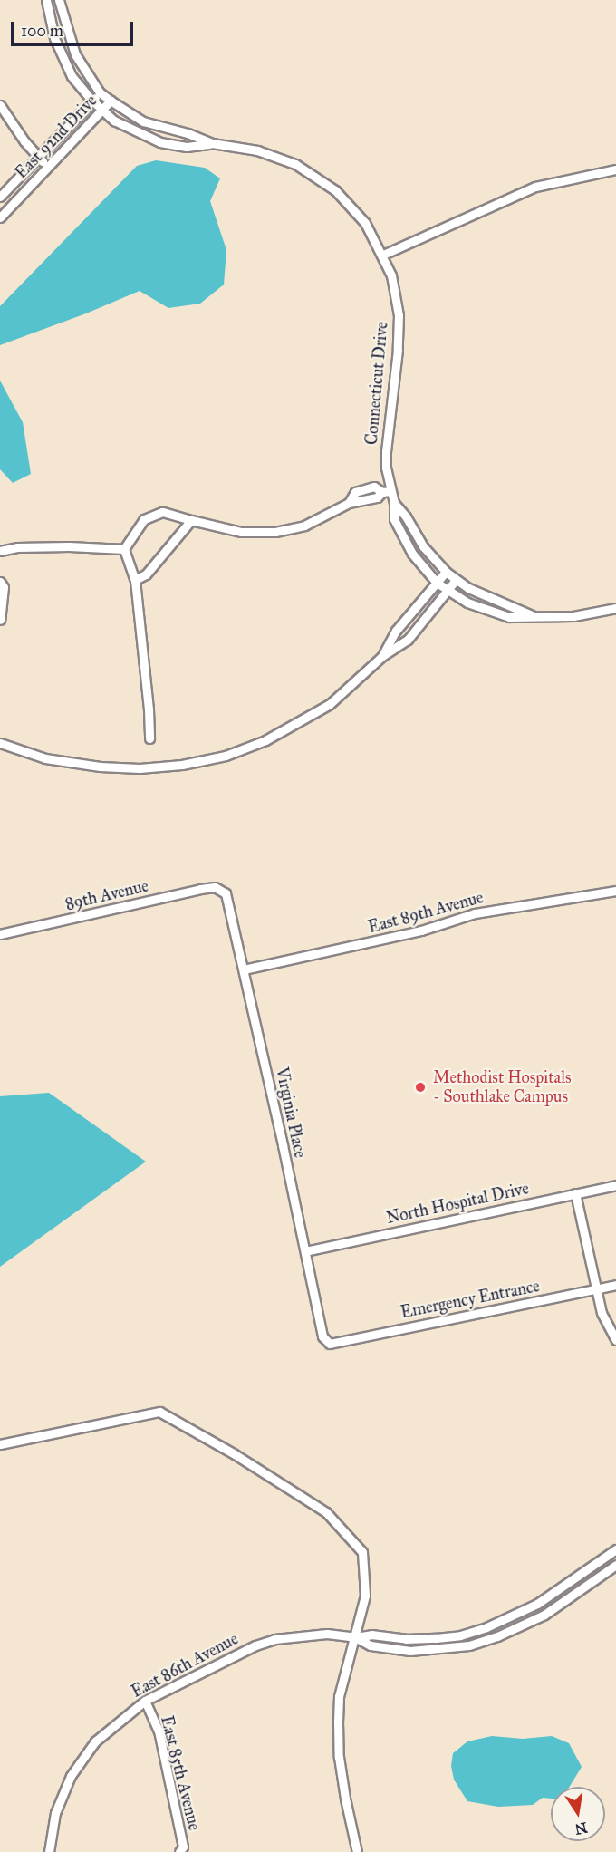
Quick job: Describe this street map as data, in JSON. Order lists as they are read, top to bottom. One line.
{"streets":{"street":["East 92nd Drive","Connecticut Drive","89th Avenue","East 89th Avenue","Virginia Place","North Hospital Drive","Emergency Entrance","East 86th Avenue","East 85th Avenue"]},"crossings":[["East 92nd Drive","Connecticut Drive"],["89th Avenue","Virginia Place"],["East 89th Avenue","Virginia Place"],["Virginia Place","North Hospital Drive"],["Virginia Place","Emergency Entrance"],["East 86th Avenue","East 85th Avenue"]],"places":["Methodist Hospitals - Southlake Campus"],"scale_bar":"100 m","north":"bottom"}
